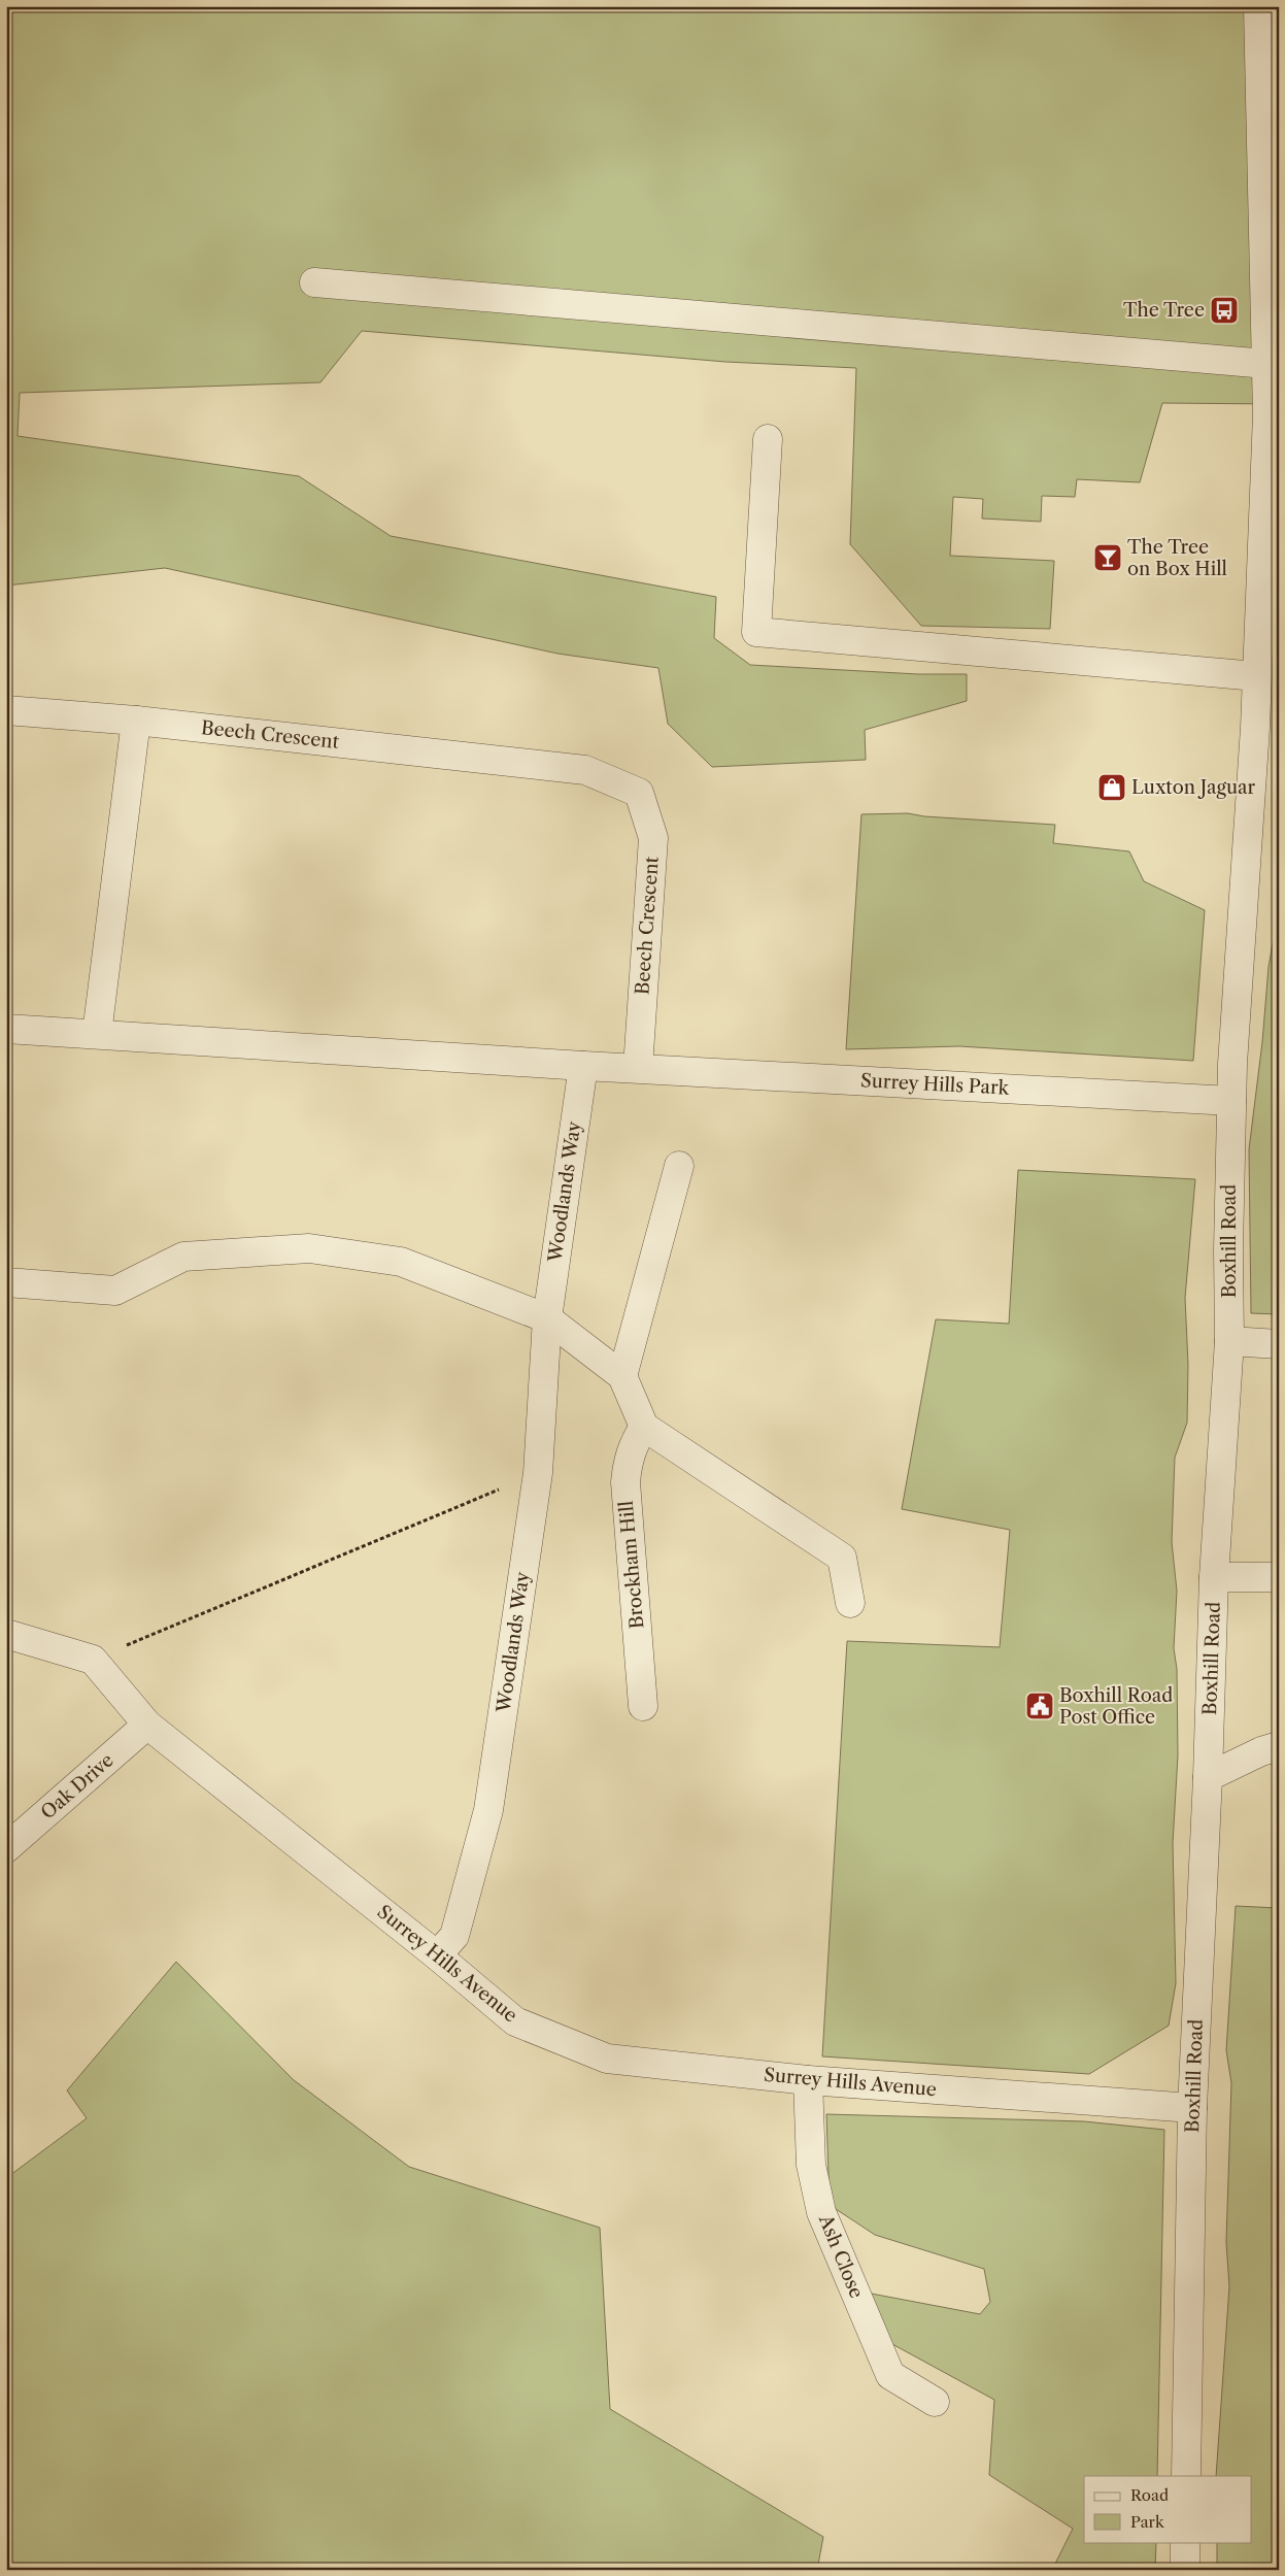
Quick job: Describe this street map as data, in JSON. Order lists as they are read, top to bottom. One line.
{"streets":{"street":["Beech Crescent","Surrey Hills Park","Woodlands Way","Boxhill Road","Brockham Hill","Oak Drive","Surrey Hills Avenue","Ash Close"]},"crossings":[["Beech Crescent","Surrey Hills Park"],["Surrey Hills Park","Boxhill Road"],["Woodlands Way","Surrey Hills Avenue"],["Boxhill Road","Surrey Hills Avenue"],["Oak Drive","Surrey Hills Avenue"],["Surrey Hills Avenue","Ash Close"]],"places":{"bus stop":["The Tree"],"bar":["The Tree on Box Hill"],"shop":["Luxton Jaguar"],"public building":["Boxhill Road Post Office"]},"legend":["Road","Park"]}
